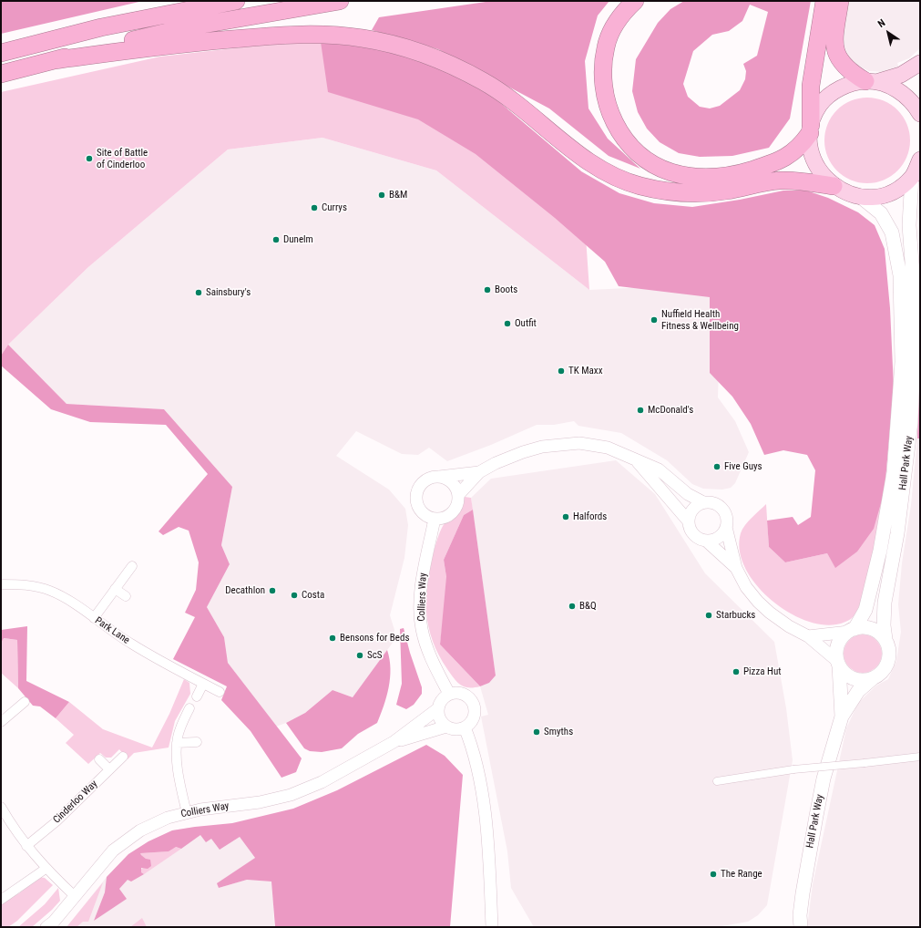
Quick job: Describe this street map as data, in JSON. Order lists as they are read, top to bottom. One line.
{"streets":{"main road":["Hall Park Way"],"street":["Colliers Way","Park Lane","Cinderloo Way"]},"places":["Site of Battle of Cinderloo","B&M","Currys","Dunelm","Boots","Sainsbury's","Nuffield Health Fitness & Wellbeing","Outfit","TK Maxx","McDonald's","Five Guys","Halfords","Decathlon","Costa","B&Q","Starbucks","Bensons for Beds","ScS","Pizza Hut","Smyths","The Range"],"north":"top left"}
